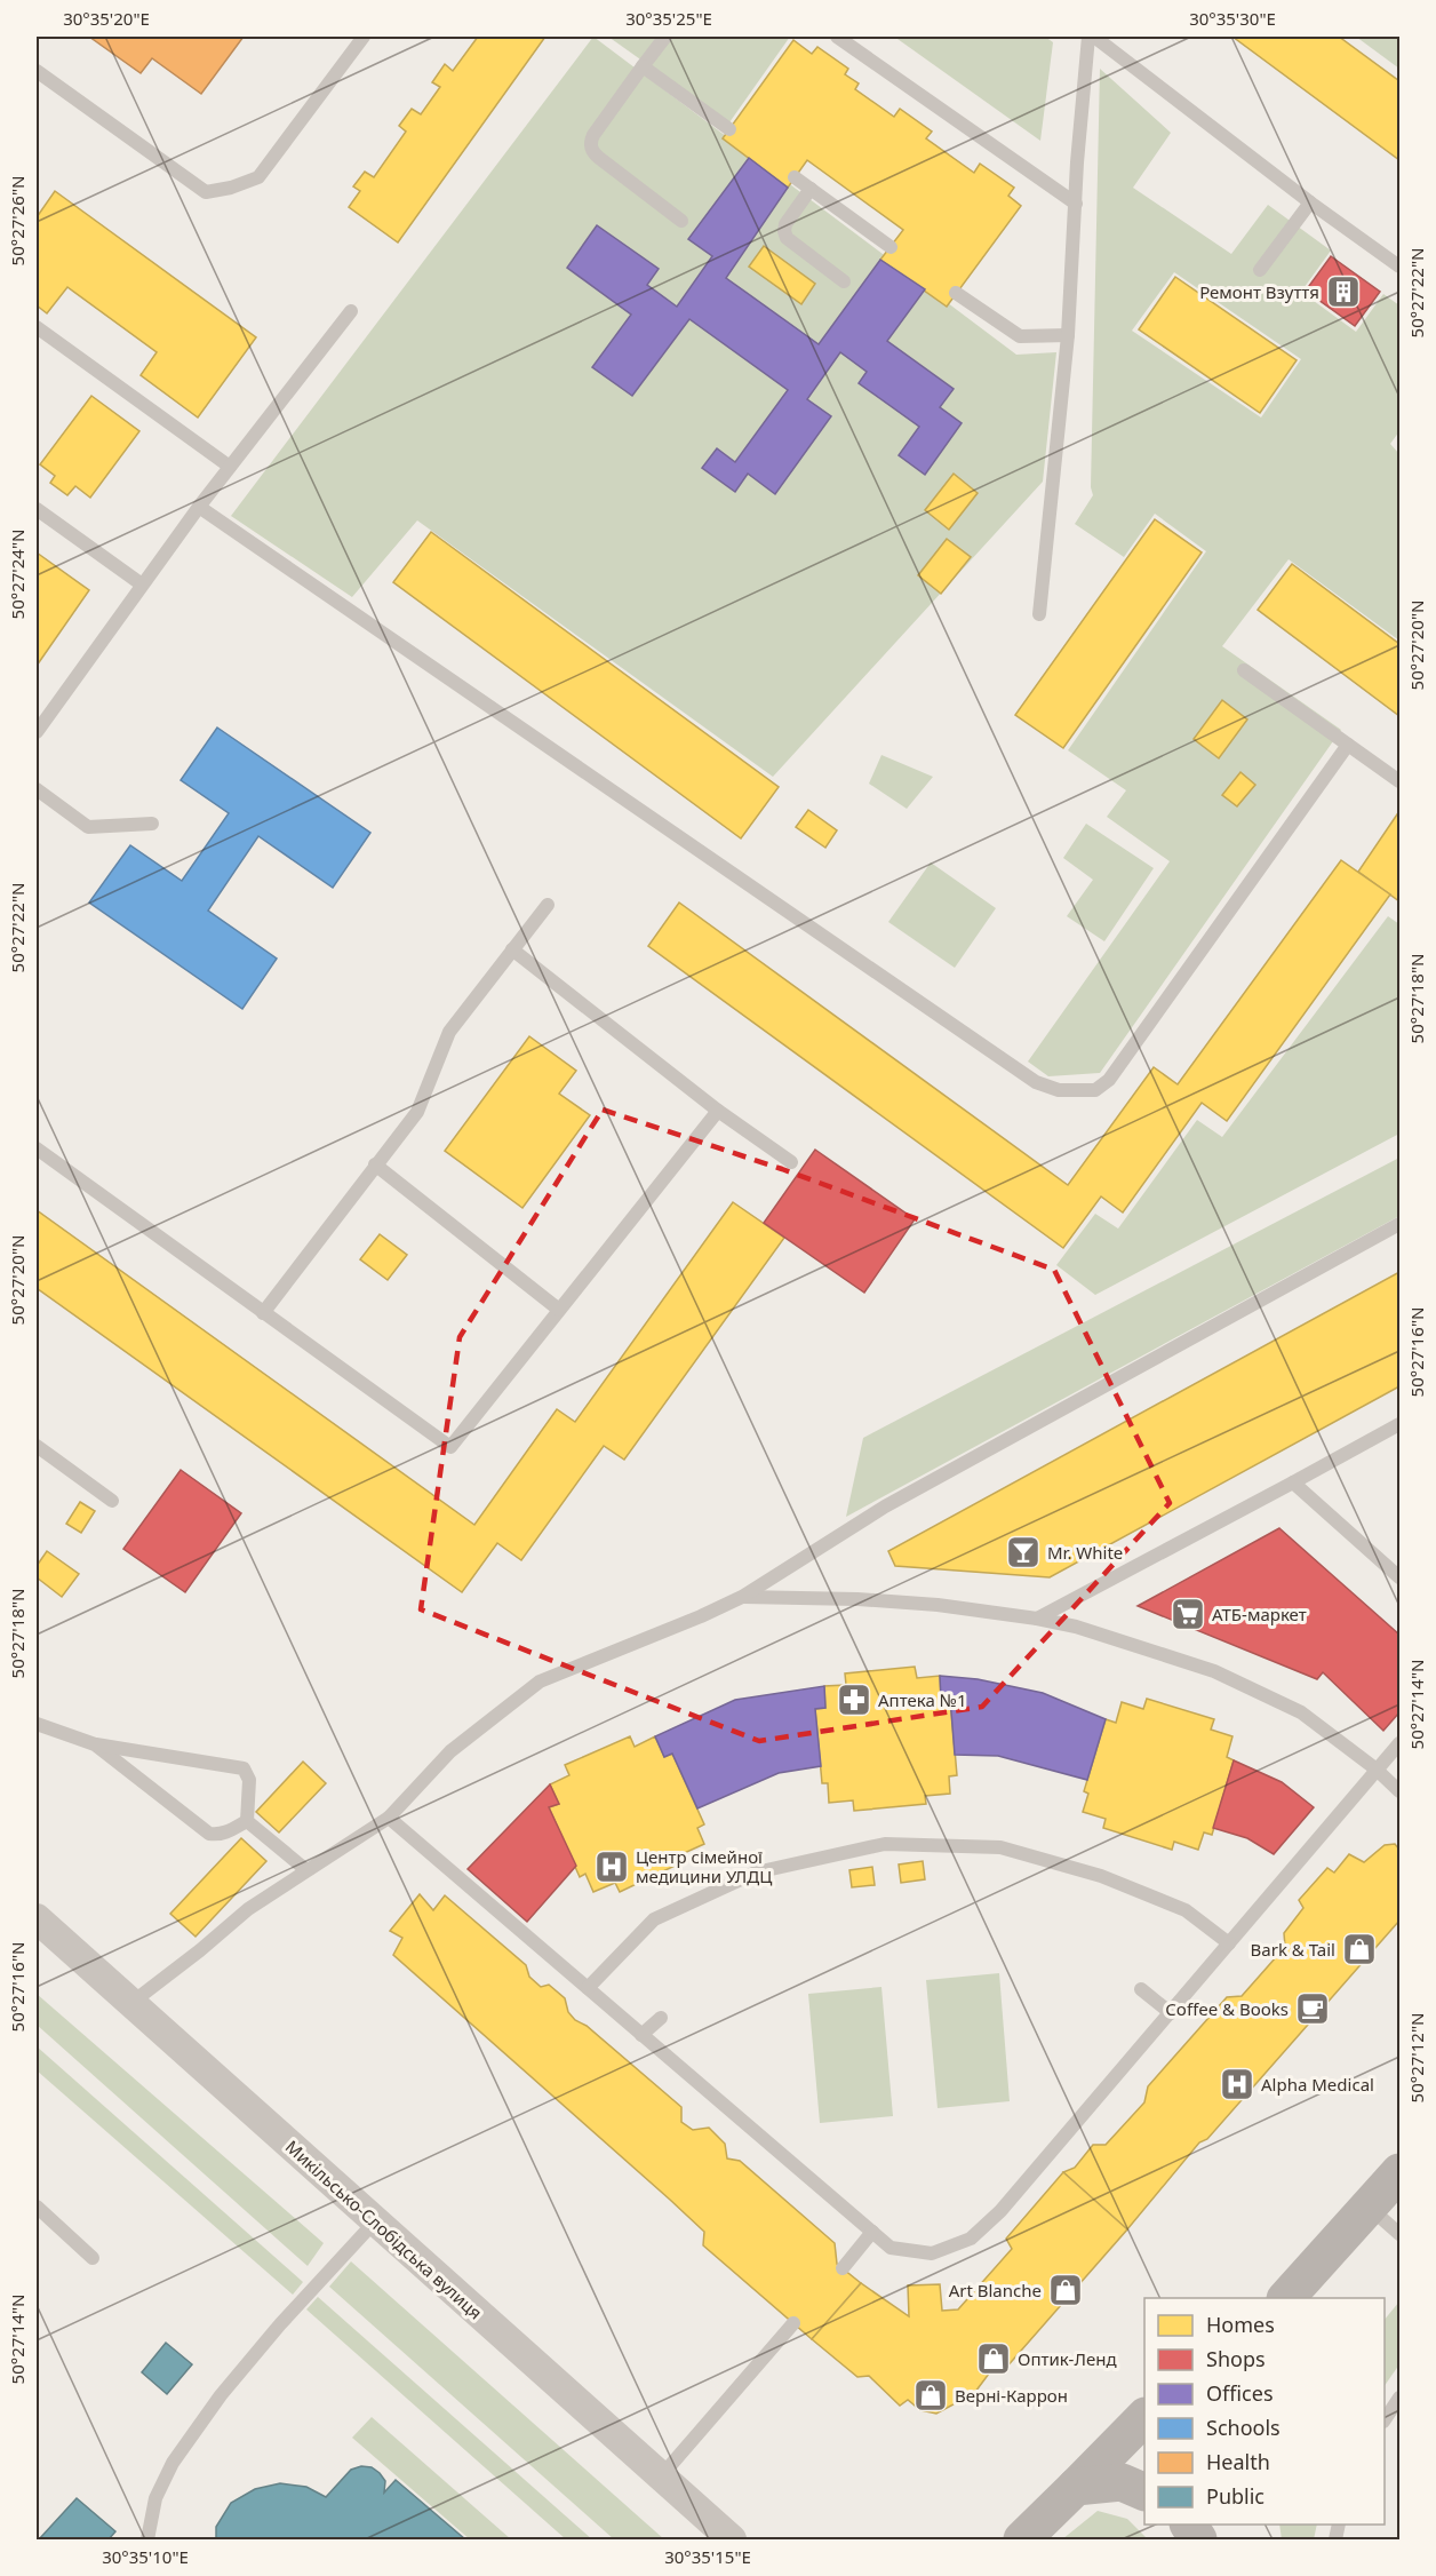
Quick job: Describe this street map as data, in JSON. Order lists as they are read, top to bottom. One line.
{"streets":{"street":["Микільсько-Слобідська вулиця"]},"places":{"building":["Ремонт Взуття"],"bar":["Mr. White"],"supermarket":["АТБ-маркет"],"pharmacy":["Аптека №1"],"hospital":["Центр сімейної медицини УЛДЦ","Alpha Medical"],"shop":["Bark & Tail","Art Blanche","Оптик-Ленд","Верні-Каррон"],"cafe":["Coffee & Books"]},"legend":["Homes","Shops","Offices","Schools","Health","Public"],"coordinates":["30°35'20\"E","30°35'25\"E","30°35'30\"E","50°27'26\"N","50°27'22\"N","50°27'24\"N","50°27'20\"N","50°27'18\"N","50°27'16\"N","50°27'14\"N","50°27'12\"N","30°35'10\"E","30°35'15\"E"]}
